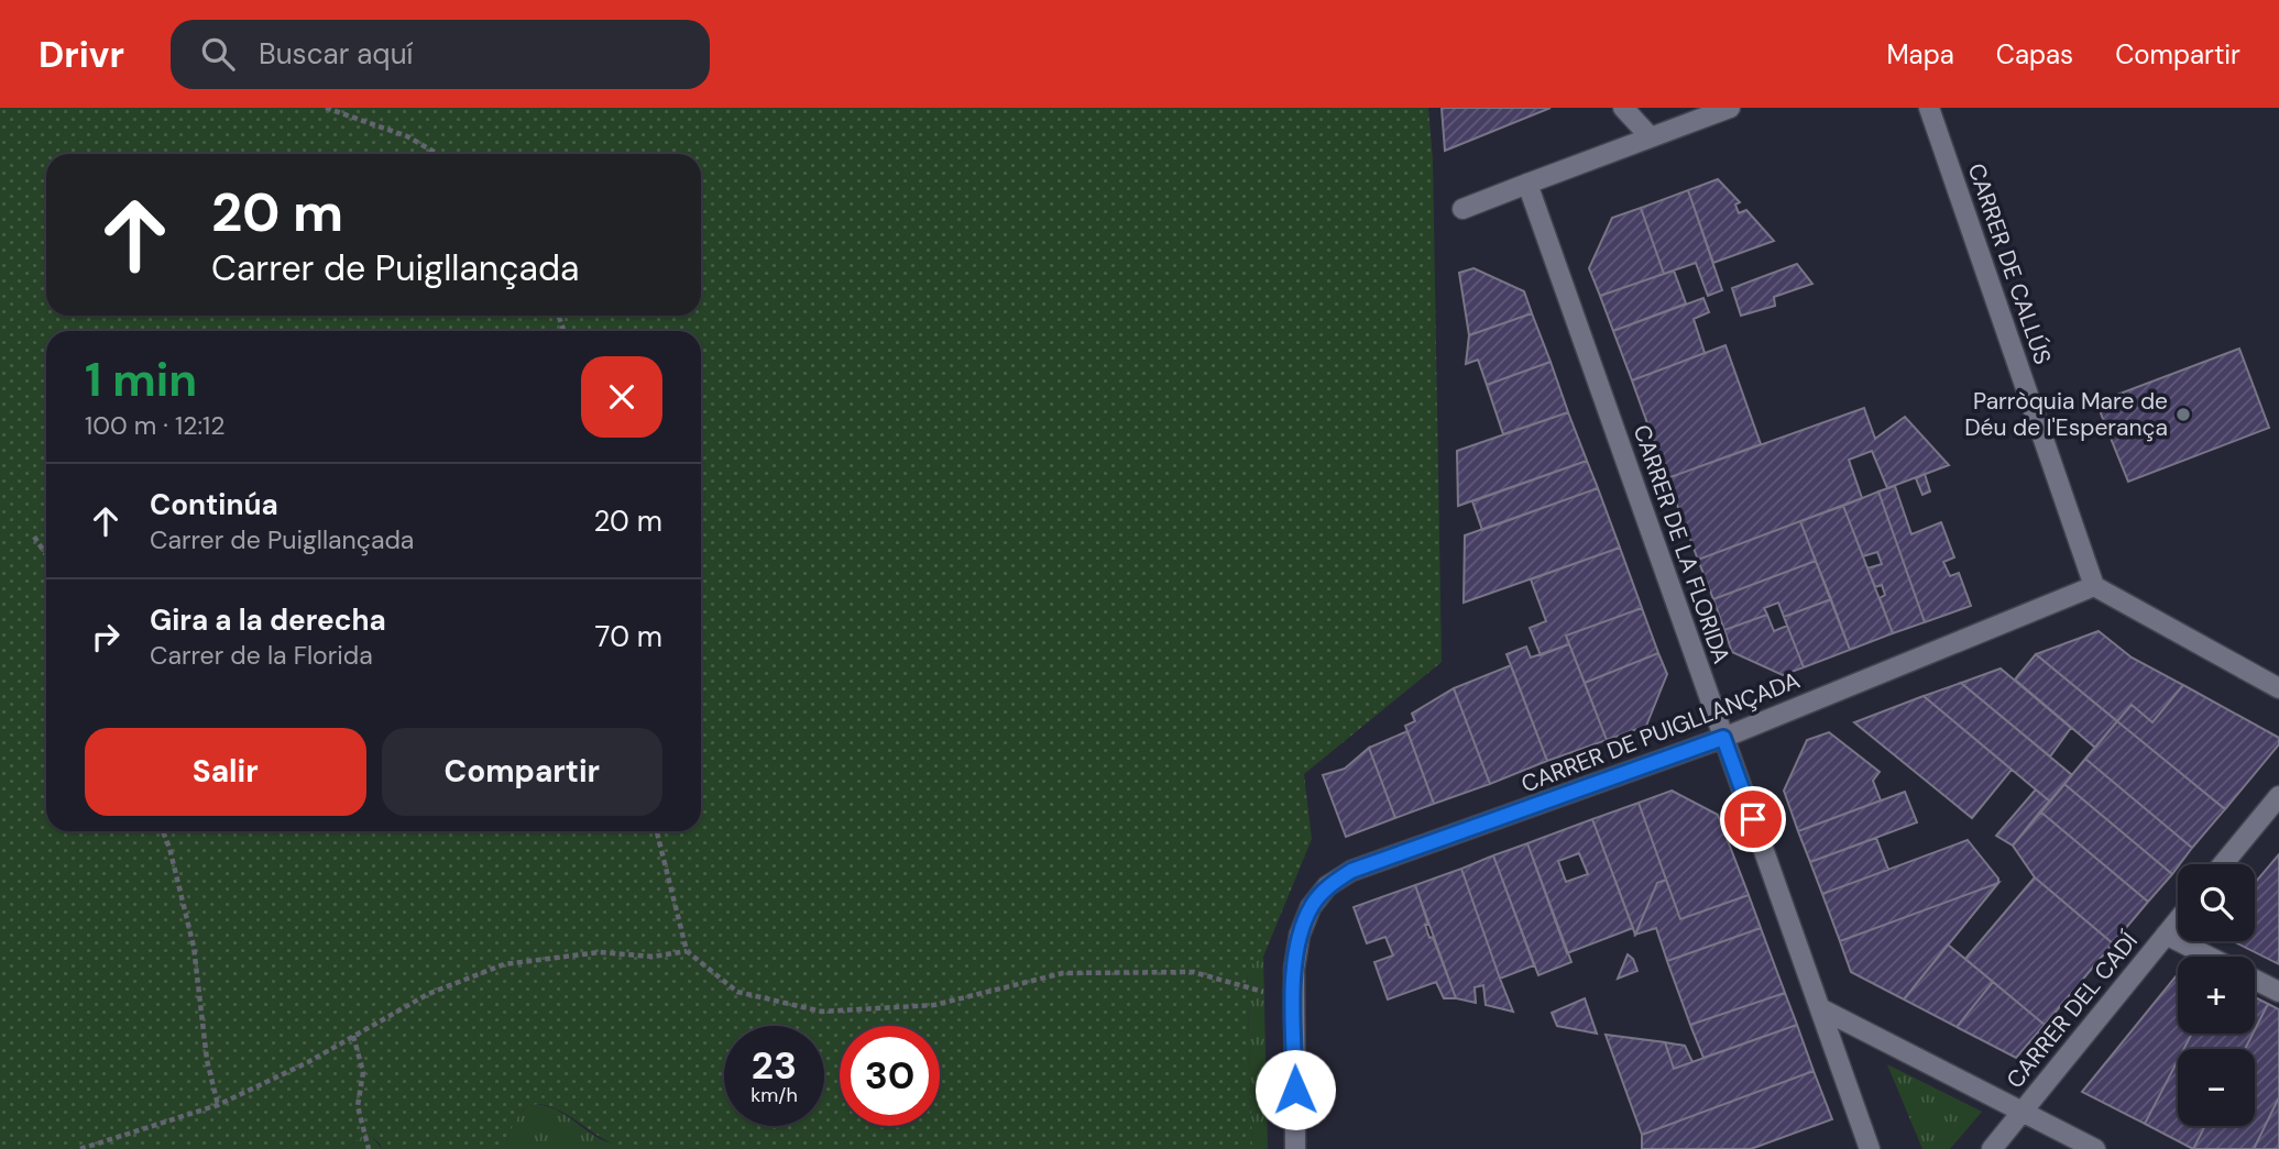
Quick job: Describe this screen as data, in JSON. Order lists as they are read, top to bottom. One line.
{"streets":{"street":["CARRER DE CALLÚS","CARRER DE LA FLORIDA","CARRER DE PUIGLLANÇADA","CARRER DEL CADÍ"]},"crossings":[["CARRER DE CALLÚS","CARRER DE PUIGLLANÇADA"],["CARRER DE LA FLORIDA","CARRER DE PUIGLLANÇADA"]],"places":["Parròquia Mare de Déu de l'Esperança"],"page":{"header":"Drivr","search":"Buscar aquí","nav":["Mapa","Capas","Compartir"],"turn":["20 m","Carrer de Puigllançada"],"heading":["1 min","100 m · 12:12"],"list":[{"name":"Continúa","note":"Carrer de Puigllançada","value":"20 m"},{"name":"Gira a la derecha","note":"Carrer de la Florida","value":"70 m"}],"buttons":["Salir","Compartir"],"map_buttons":["+","−"],"speed":"23 km/h","limit":"30"}}
